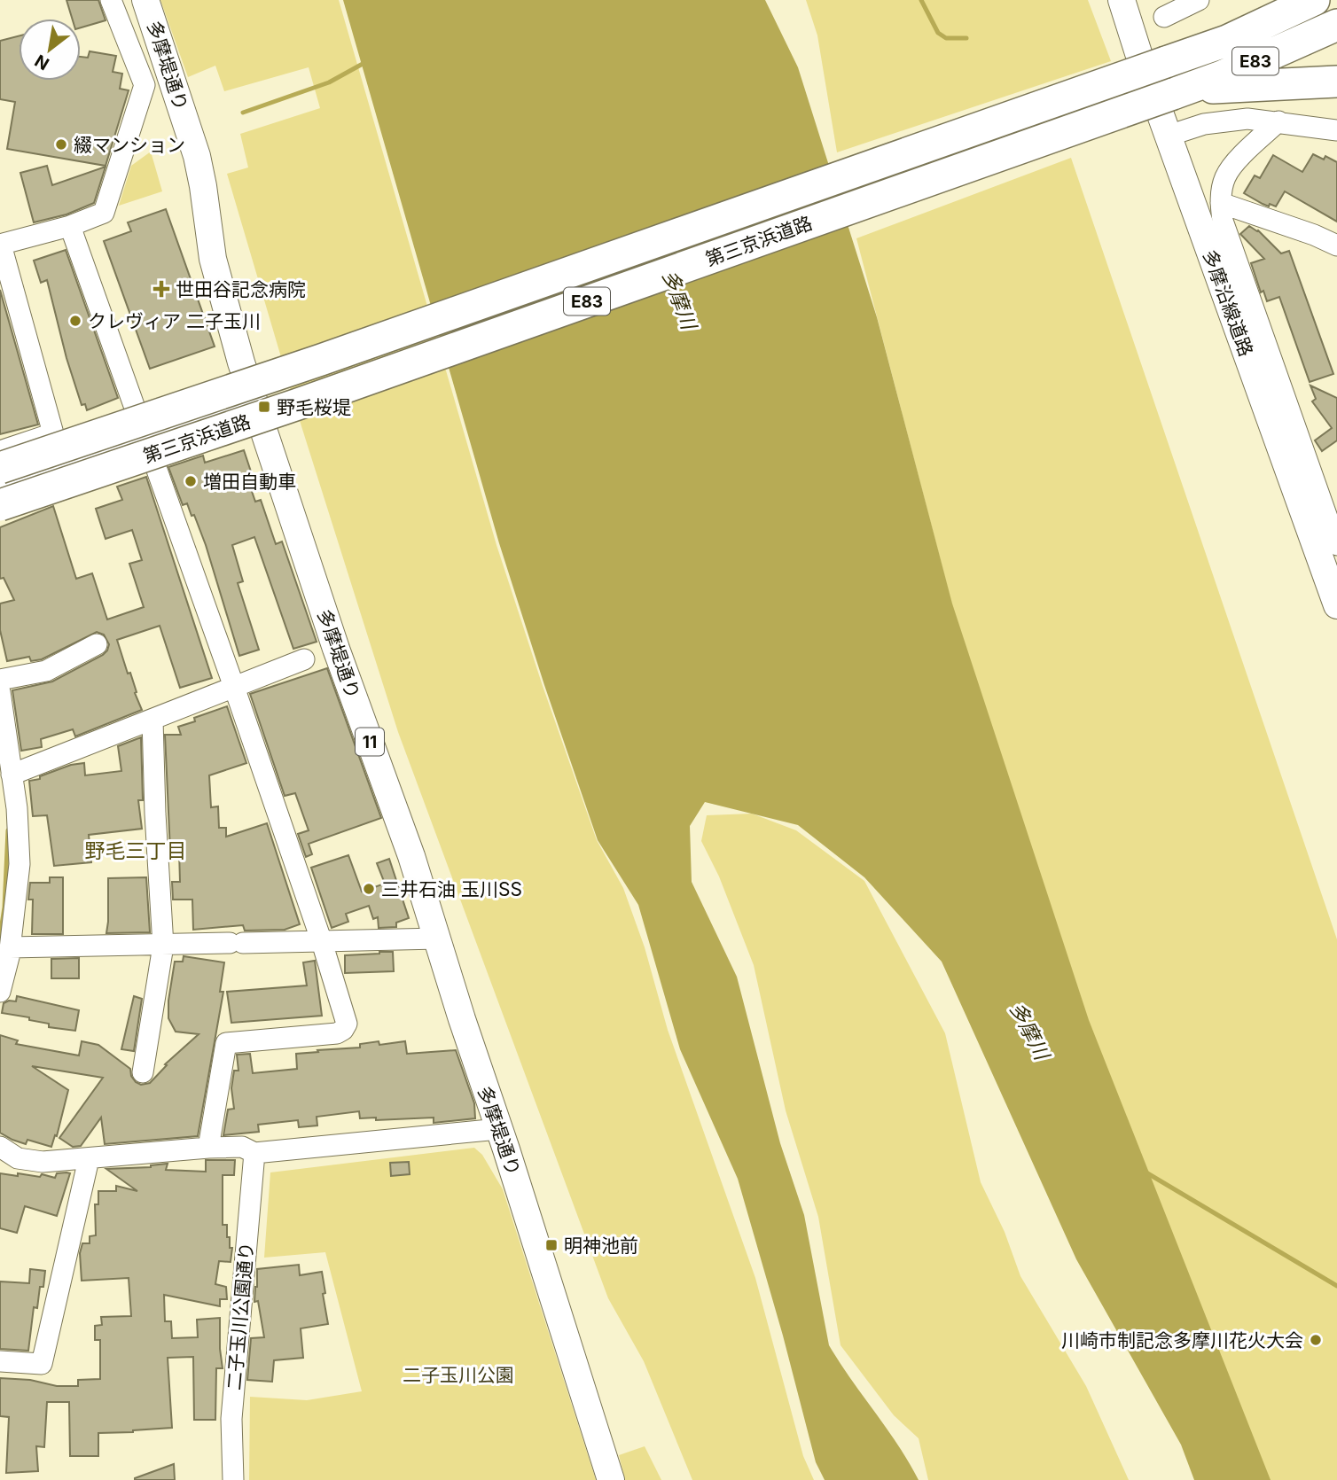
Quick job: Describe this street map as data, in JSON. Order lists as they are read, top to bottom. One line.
{"streets":{"highway":["E83","第三京浜道路"],"main road":["多摩堤通り","多摩沿線道路","11"],"street":["二子玉川公園通り"]},"districts":["野毛三丁目"],"water":["多摩川"],"parks":["二子玉川公園"],"places":{"other":["綴マンション","クレヴィア 二子玉川","増田自動車","三井石油 玉川SS","川崎市制記念多摩川花火大会"],"health":["世田谷記念病院"],"transit":["野毛桜堤","明神池前"]},"north":"bottom left"}
